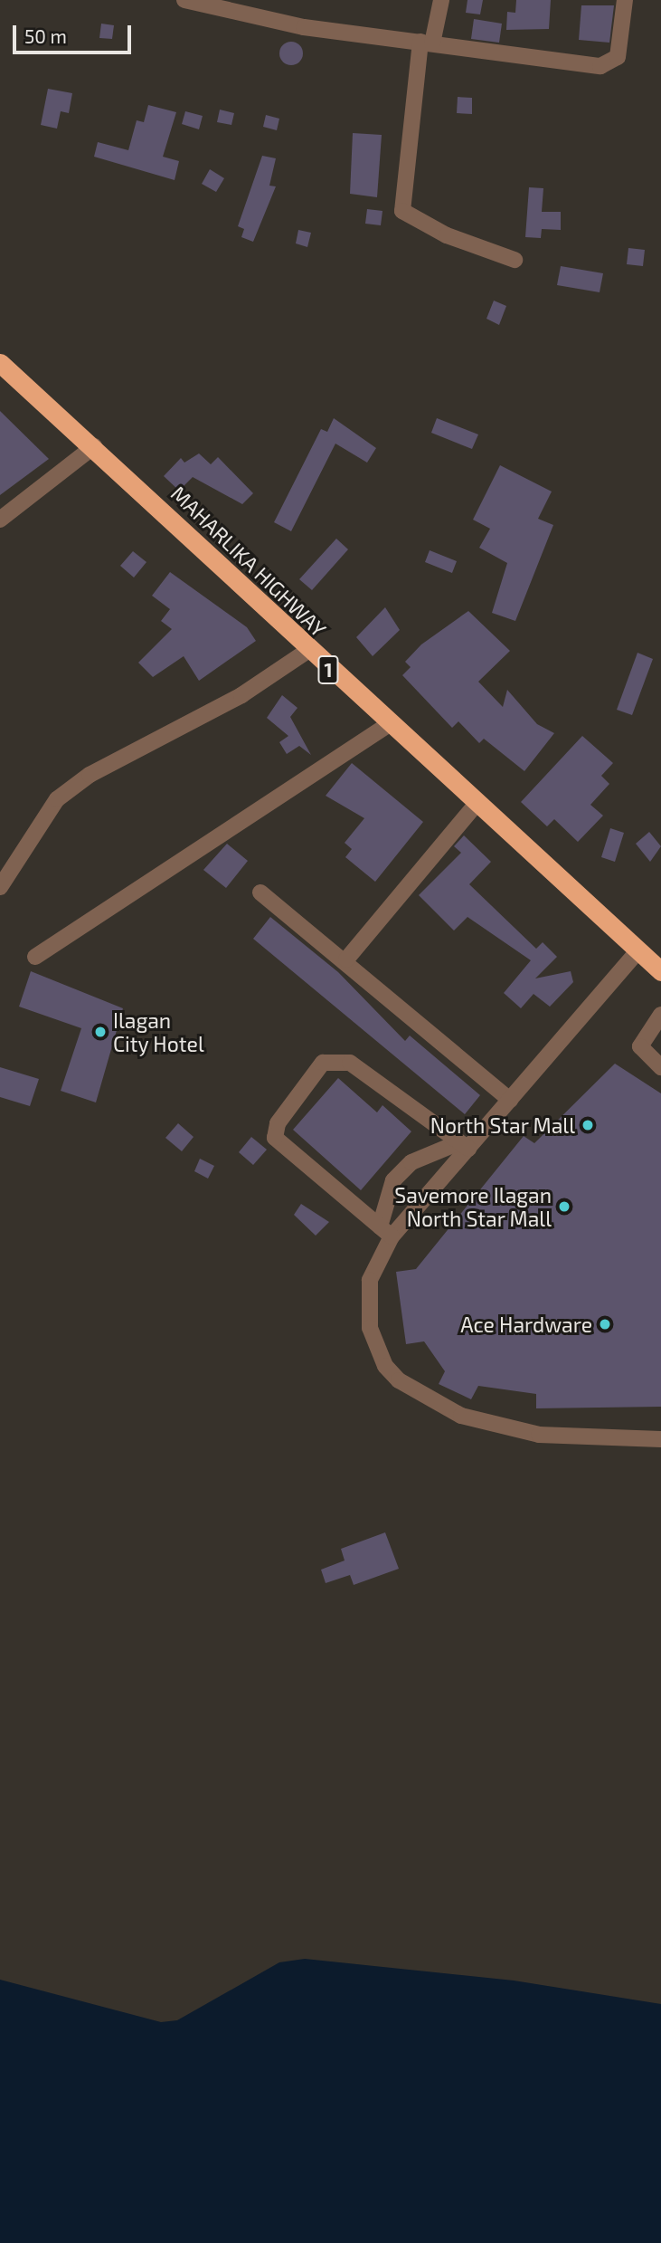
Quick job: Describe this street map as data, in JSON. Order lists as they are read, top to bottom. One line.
{"streets":{"highway":["MAHARLIKA HIGHWAY","1"]},"places":["Ilagan City Hotel","North Star Mall","Savemore Ilagan North Star Mall","Ace Hardware"],"scale_bar":"50 m"}
